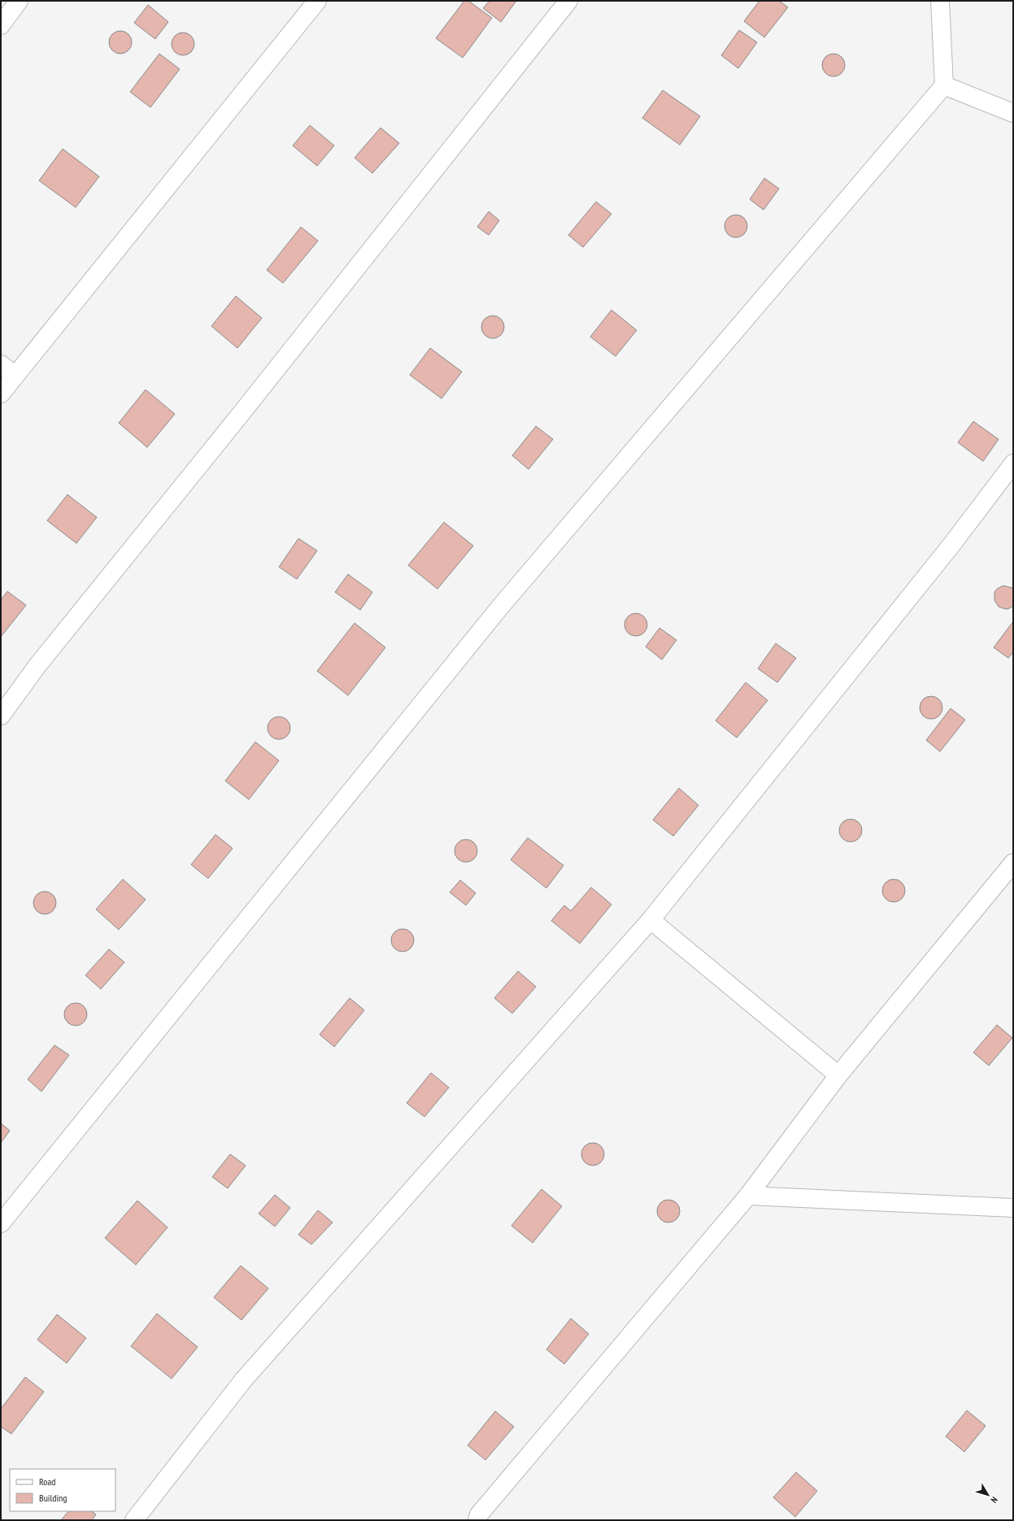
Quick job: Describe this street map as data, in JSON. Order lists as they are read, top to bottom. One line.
{"legend":["Road","Building"],"north":"bottom right"}
